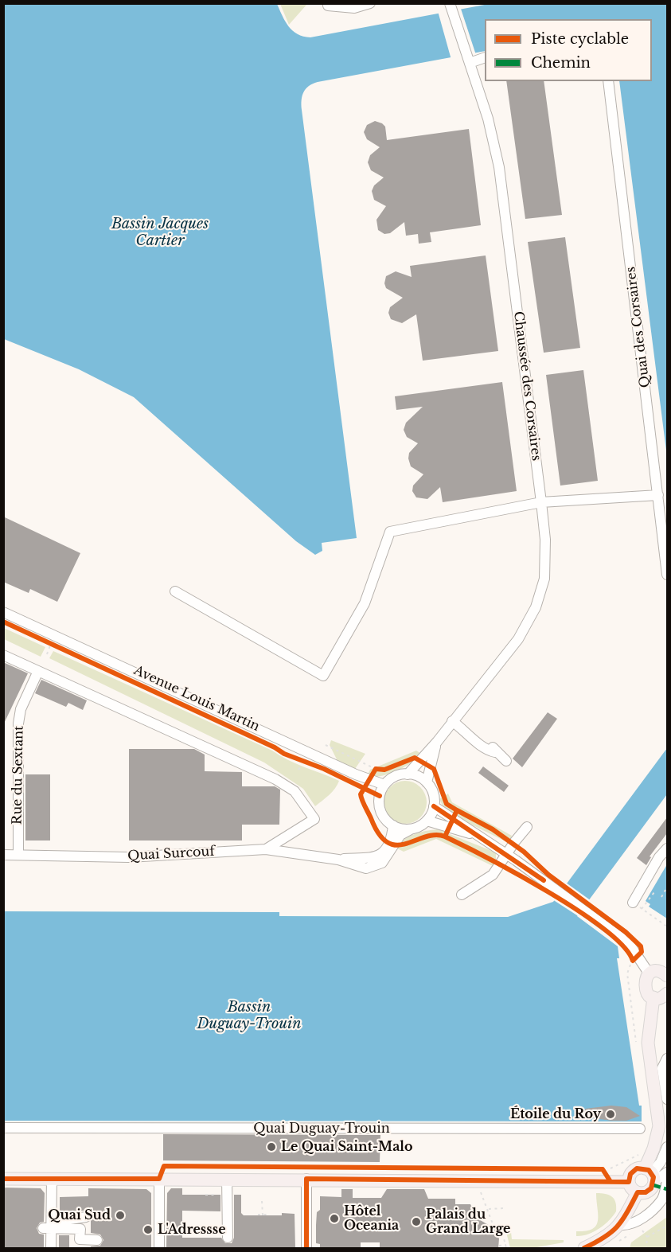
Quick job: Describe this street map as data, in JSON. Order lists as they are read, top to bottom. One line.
{"streets":{"street":["Quai des Corsaires","Chaussée des Corsaires","Avenue Louis Martin","Rue du Sextant","Quai Surcouf","Quai Duguay-Trouin"]},"crossings":[["Chaussée des Corsaires","Avenue Louis Martin"],["Rue du Sextant","Quai Surcouf"]],"water":["Bassin Jacques Cartier","Bassin Duguay-Trouin"],"places":["Étoile du Roy","Le Quai Saint-Malo","Quai Sud","Hôtel Oceania","Palais du Grand Large","L'Adressse"],"legend":["Piste cyclable","Chemin"]}
